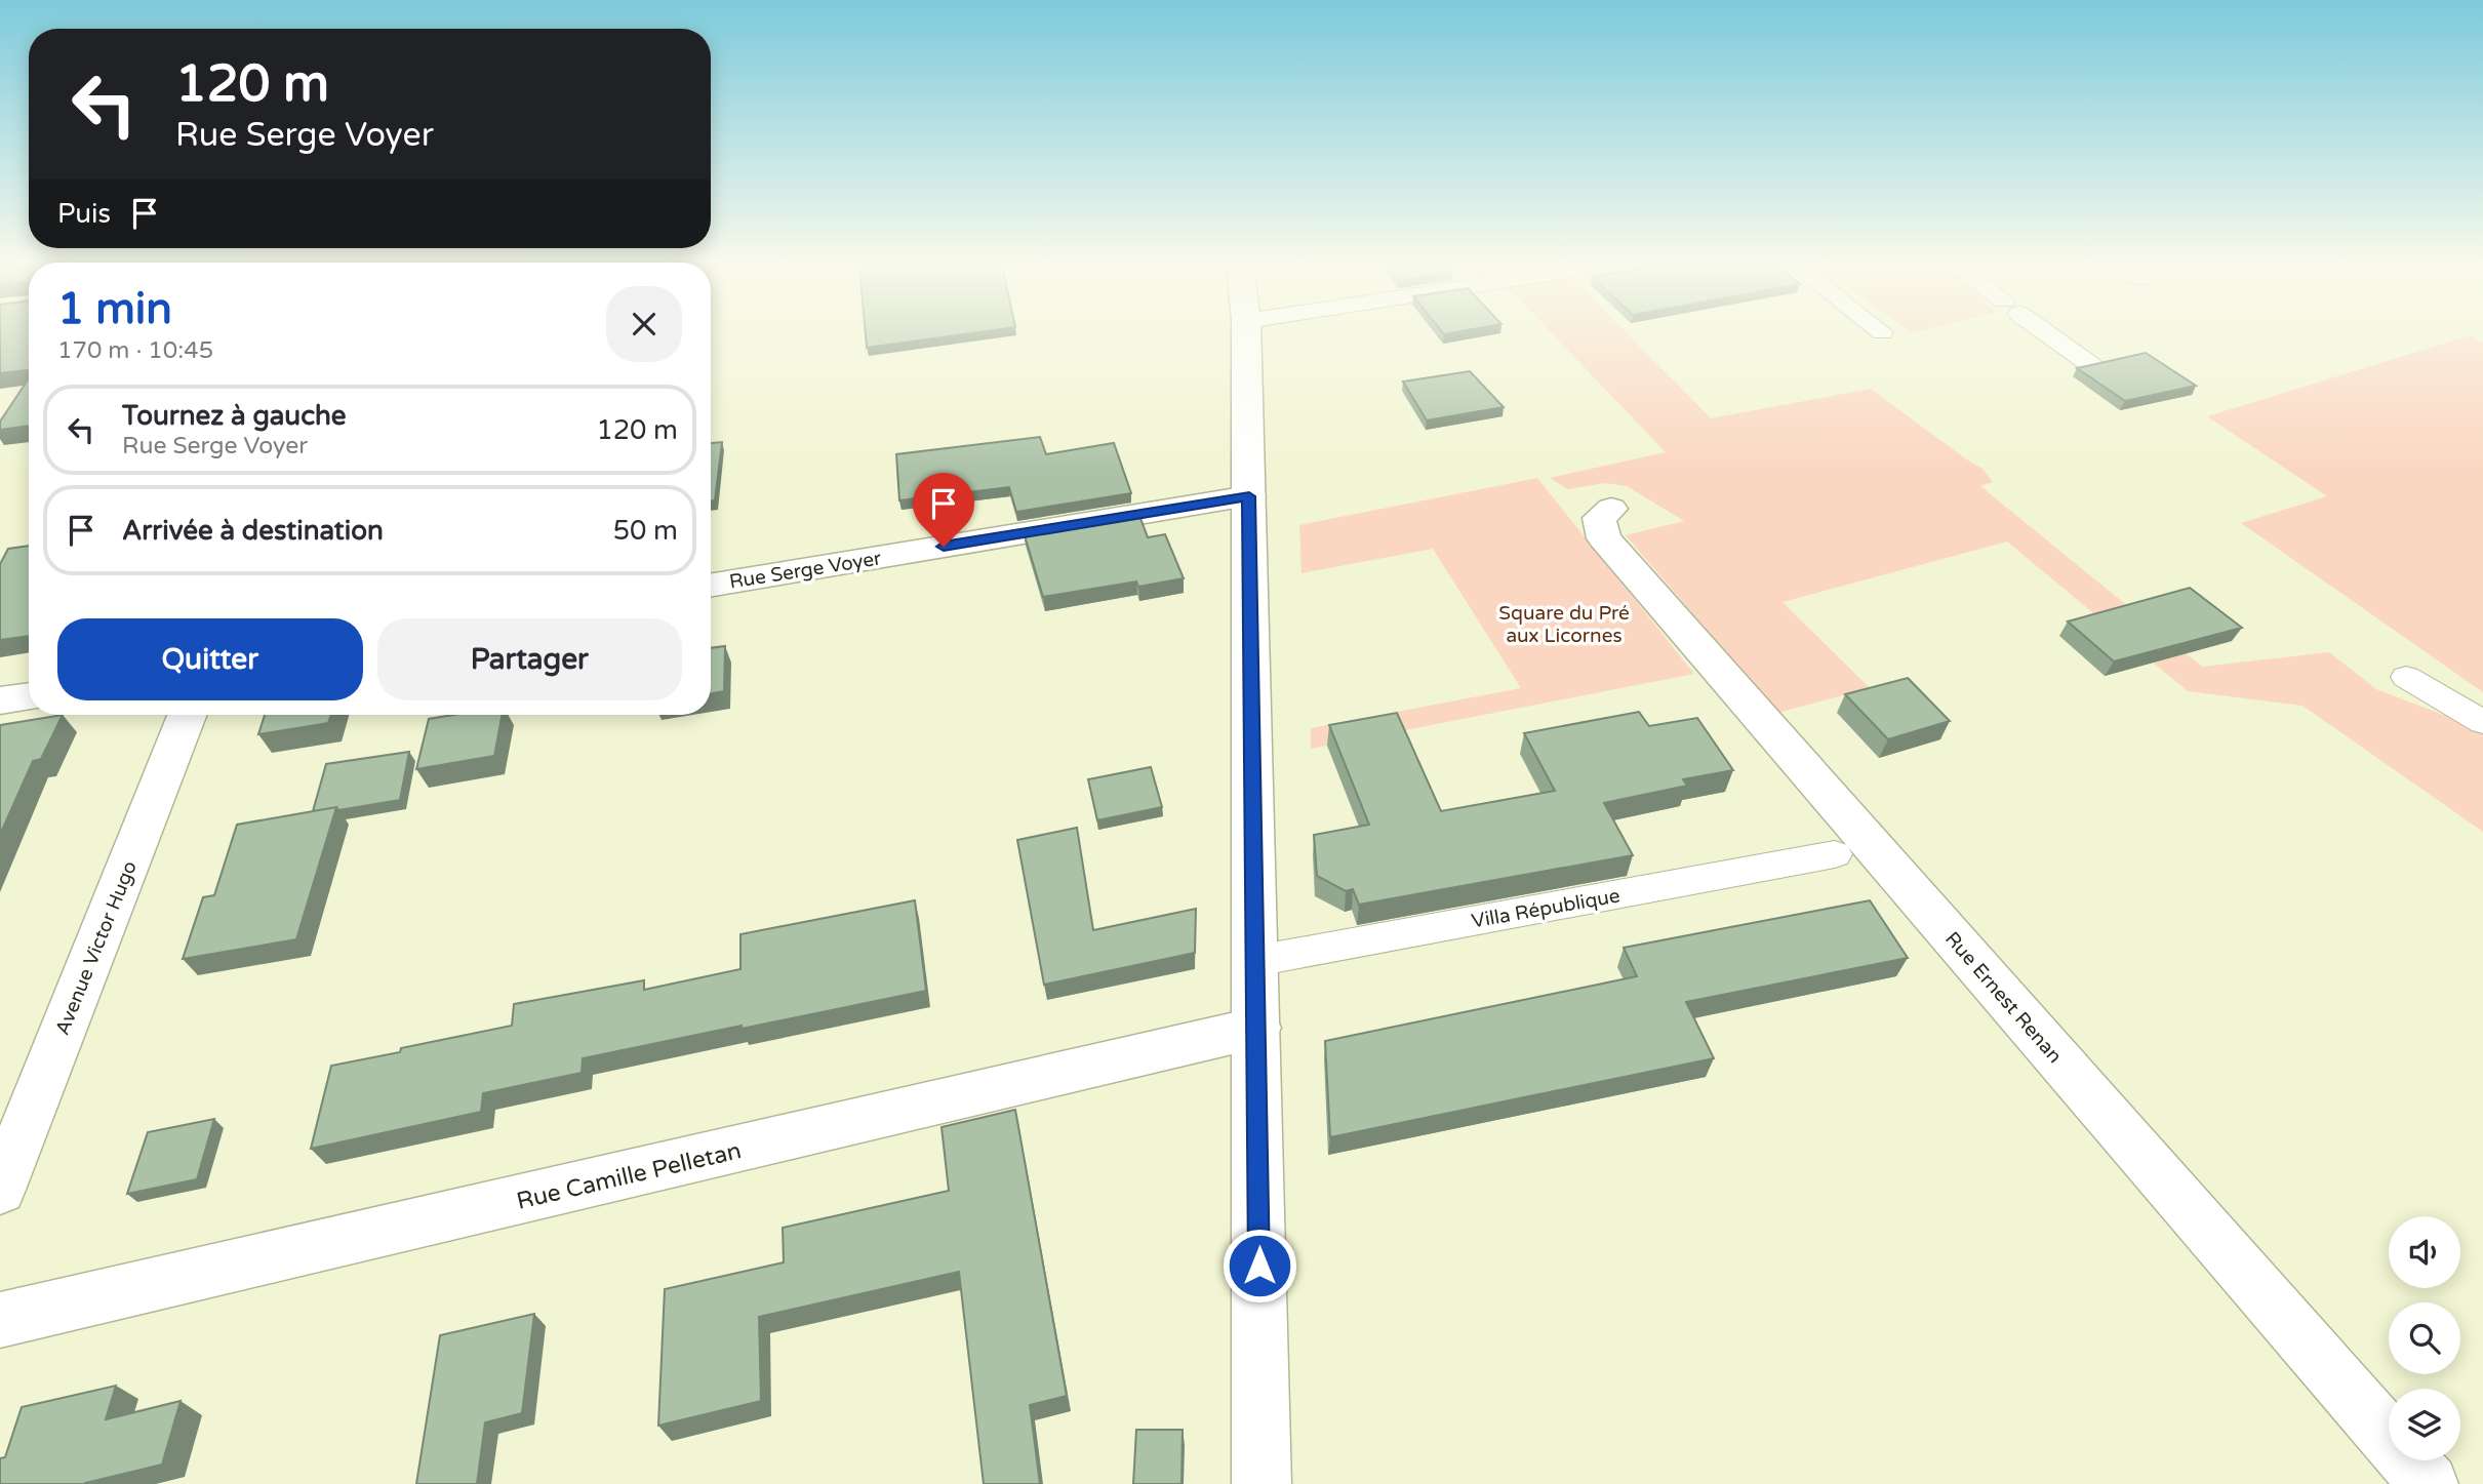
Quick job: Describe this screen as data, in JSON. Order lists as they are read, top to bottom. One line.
{"streets":{"street":["Rue Serge Voyer","Avenue Victor Hugo","Rue Ernest Renan","Rue Camille Pelletan"],"lane":["Villa République"]},"parks":["Square du Pré aux Licornes"],"page":{"turn":["120 m","Rue Serge Voyer"],"then":"Puis","heading":["1 min","170 m · 10:45"],"list":[{"name":"Tournez à gauche","note":"Rue Serge Voyer","value":"120 m"},{"name":"Arrivée à destination","value":"50 m"}],"buttons":["Quitter","Partager"]}}
